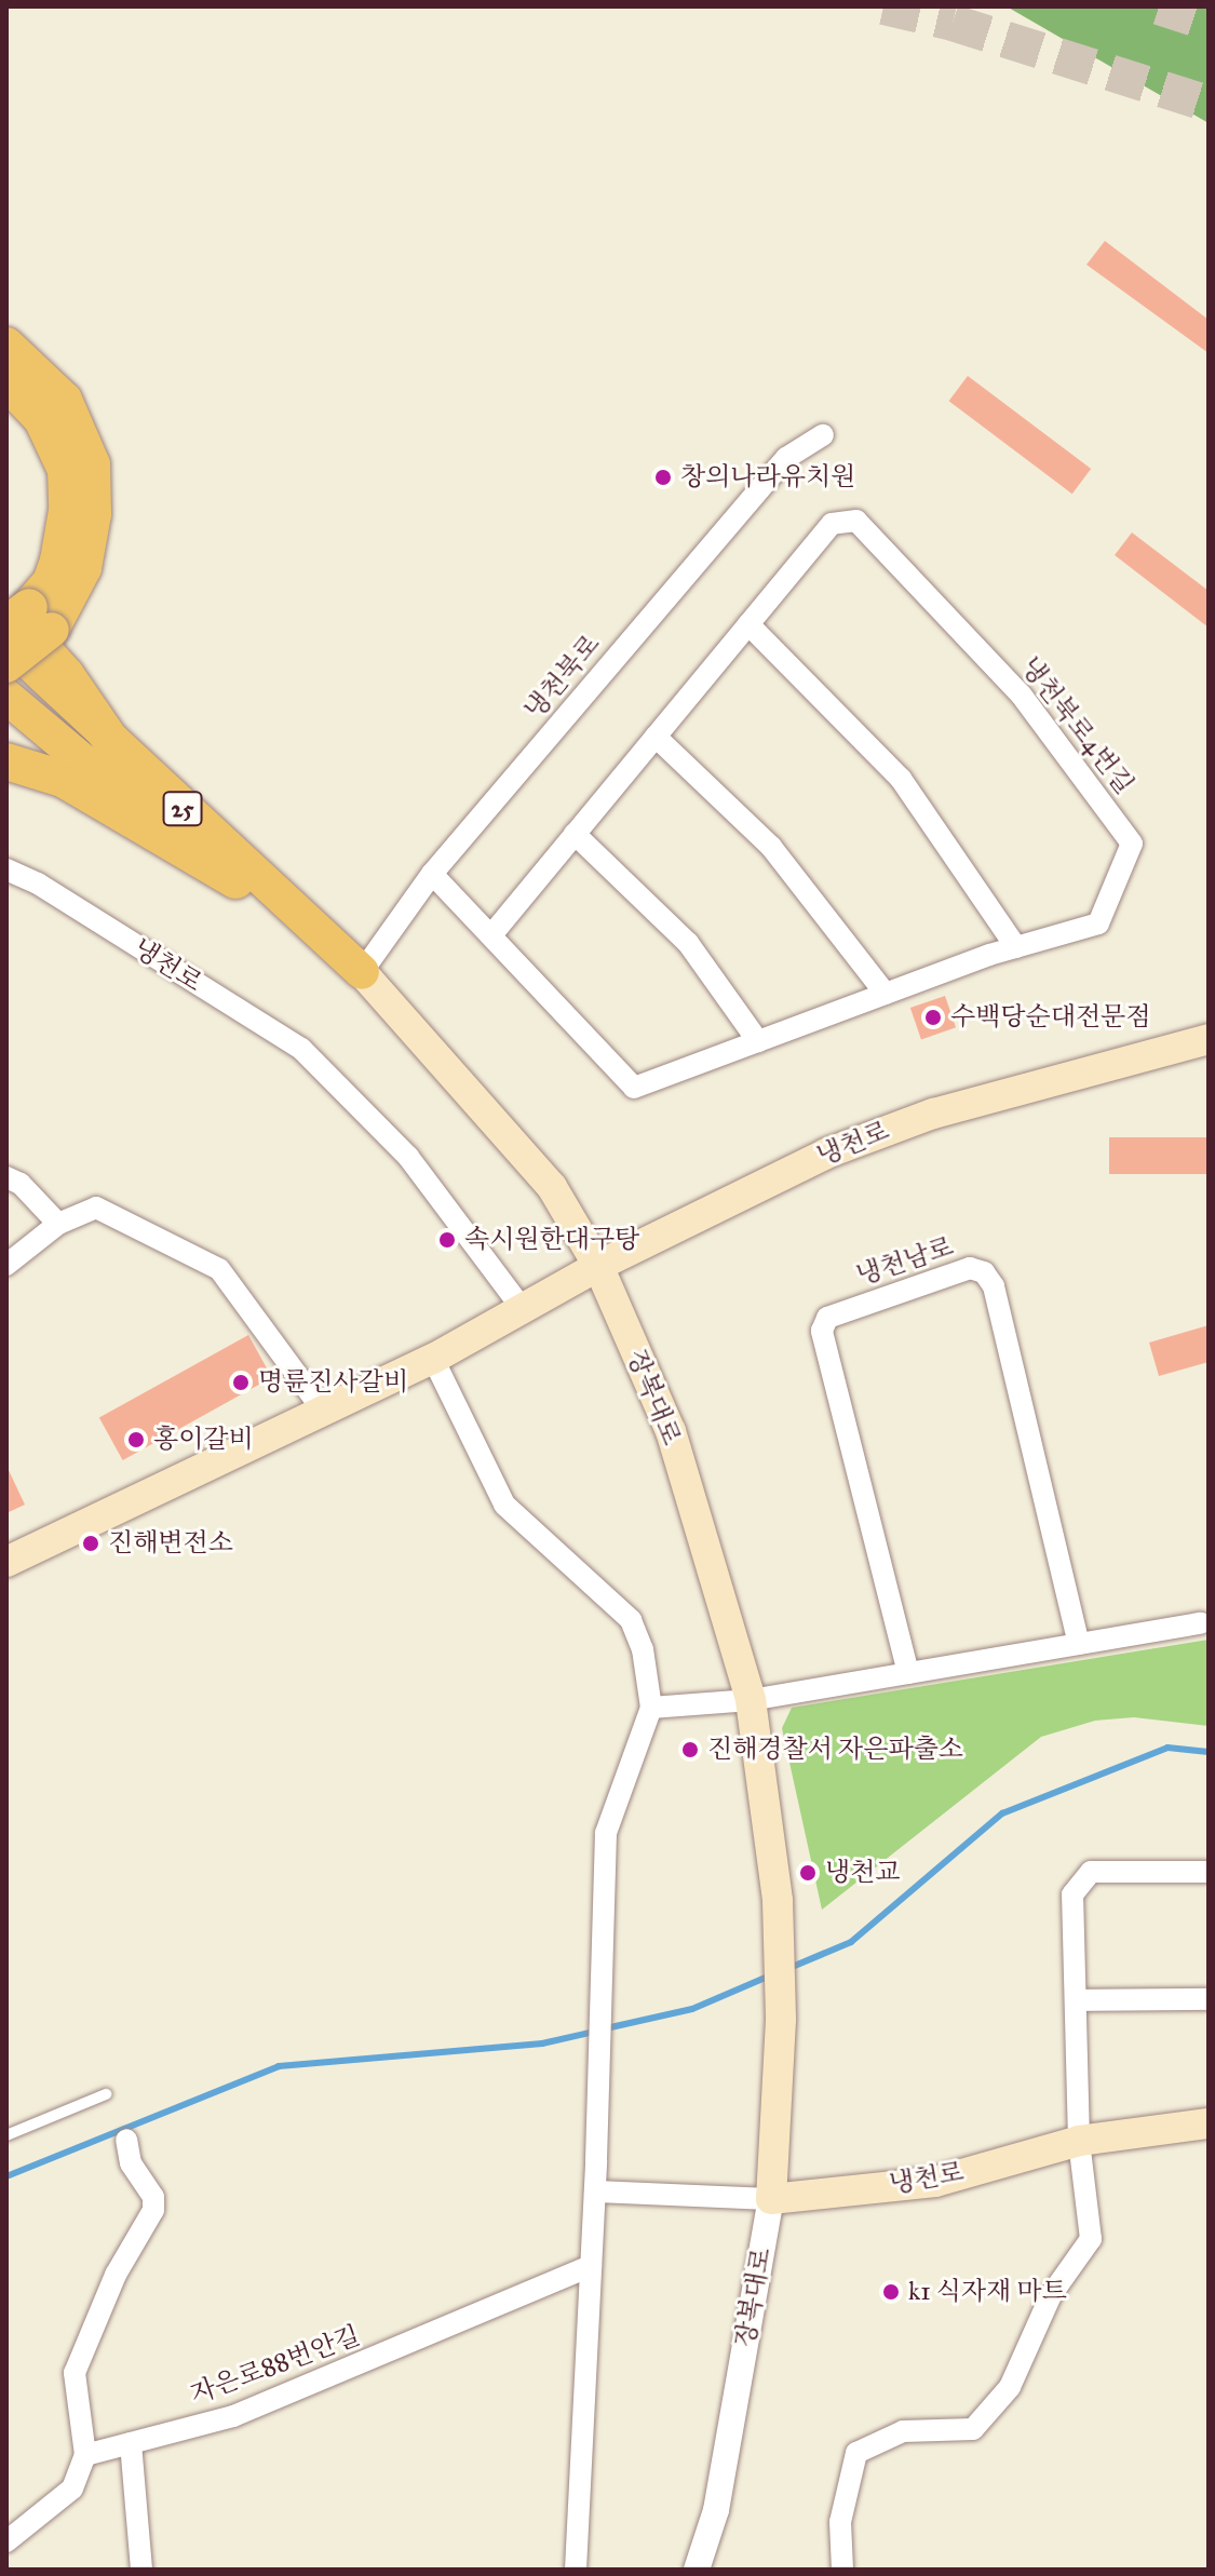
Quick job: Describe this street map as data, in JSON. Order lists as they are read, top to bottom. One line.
{"streets":{"main road":["25","냉천로","장복대로"],"street":["냉천북로","냉천북로4번길","냉천남로","자은로88번안길"]},"crossings":[["냉천북로","냉천북로4번길"],["냉천북로","25"],["냉천북로","장복대로"],["25","장복대로"],["냉천로","장복대로"]],"places":["창의나라유치원","수백당순대전문점","속시원한대구탕","명륜진사갈비","홍이갈비","진해변전소","진해경찰서 자은파출소","냉천교","k1 식자재 마트"]}
